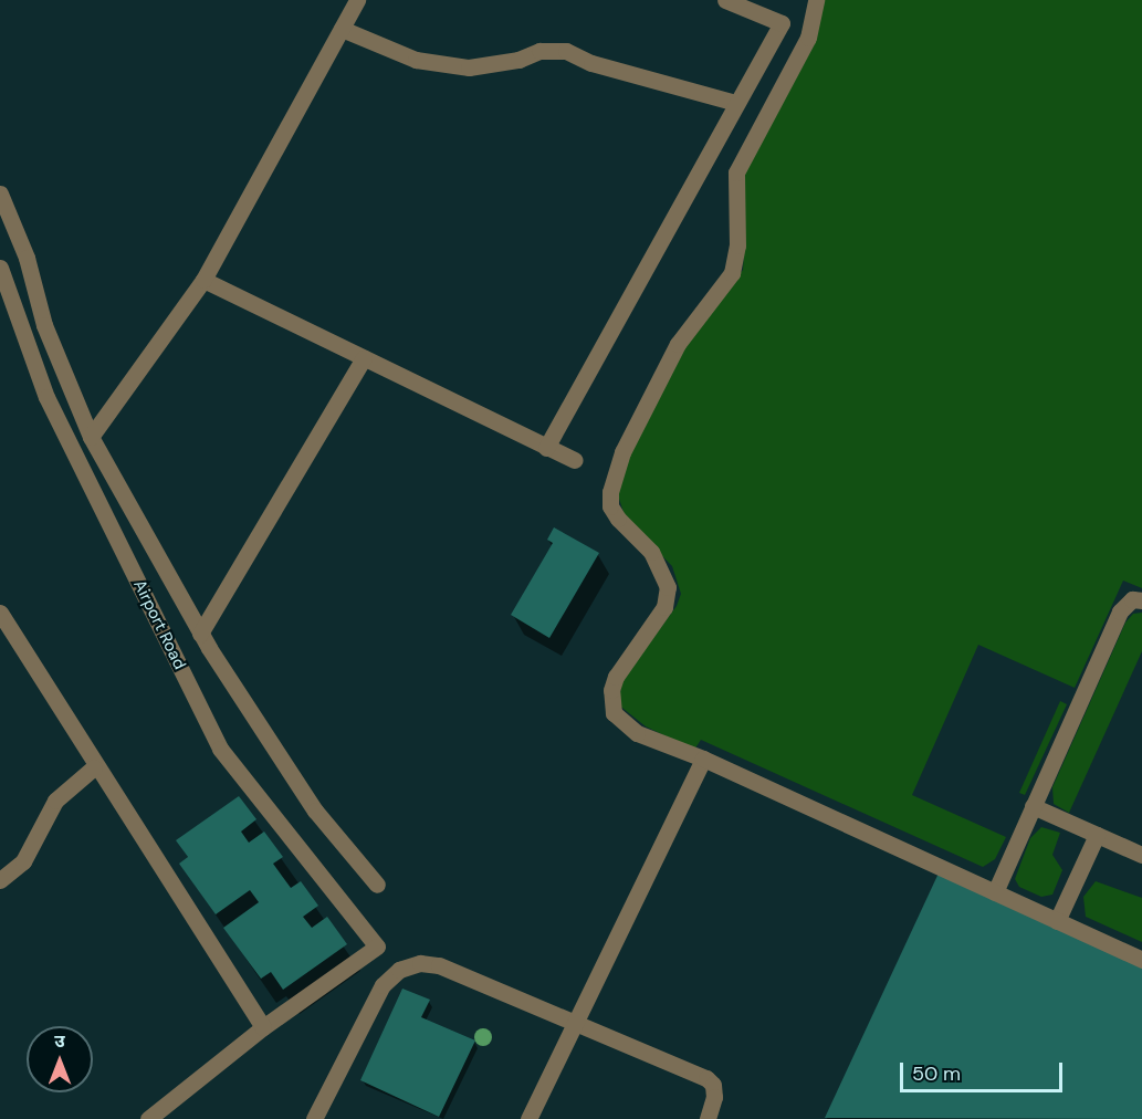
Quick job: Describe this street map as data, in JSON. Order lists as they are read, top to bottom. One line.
{"streets":{"street":["Airport Road"]},"scale_bar":"50 m","north":"top"}
